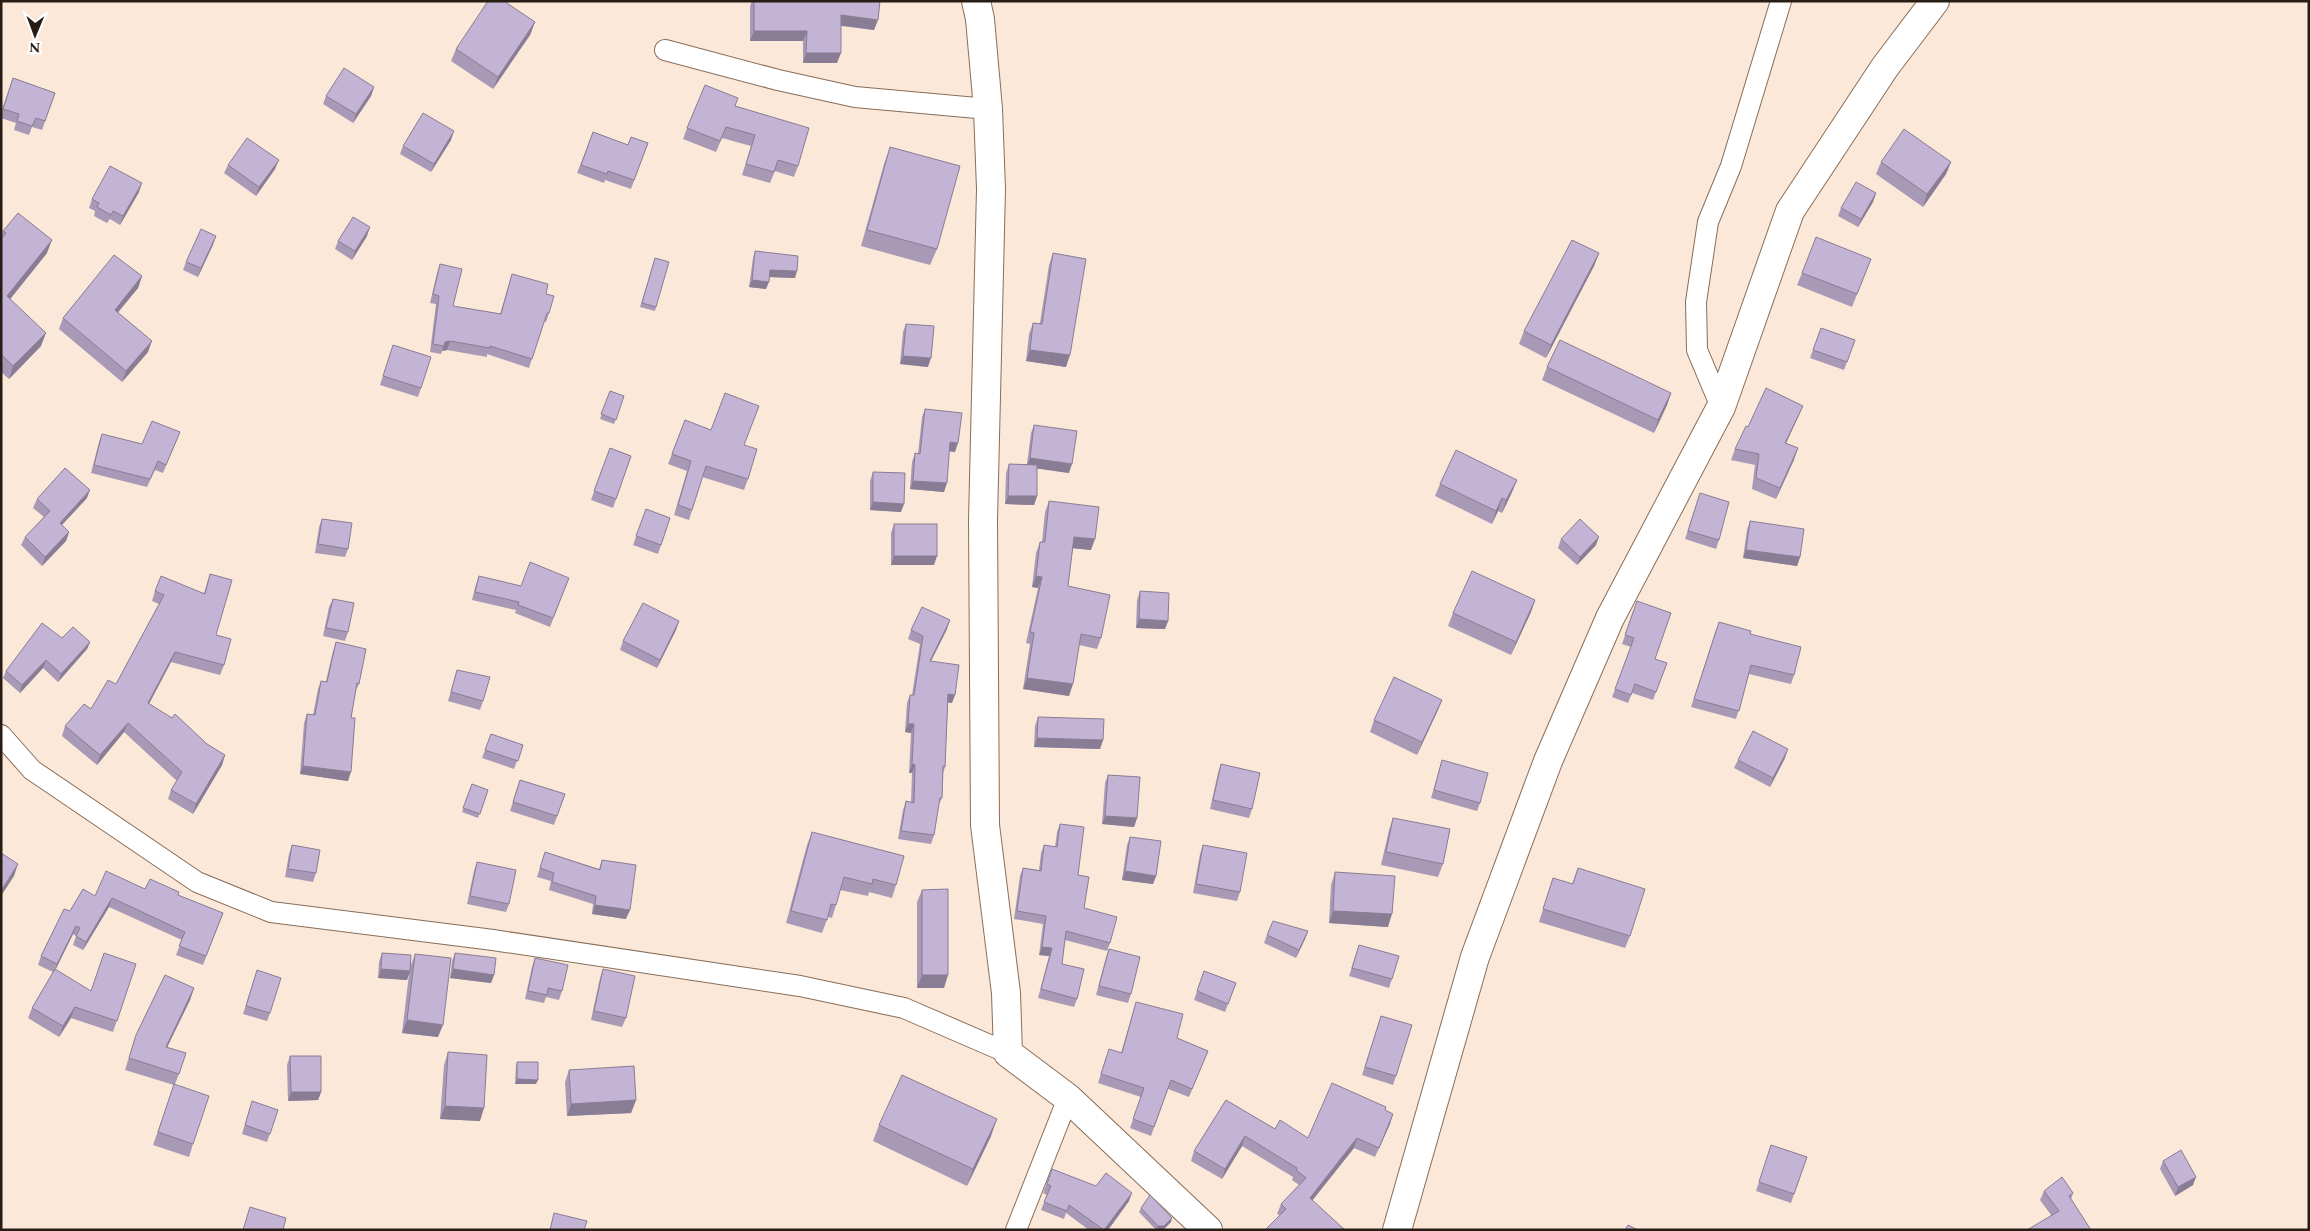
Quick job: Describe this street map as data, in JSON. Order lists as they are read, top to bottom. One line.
{"north":"bottom"}
